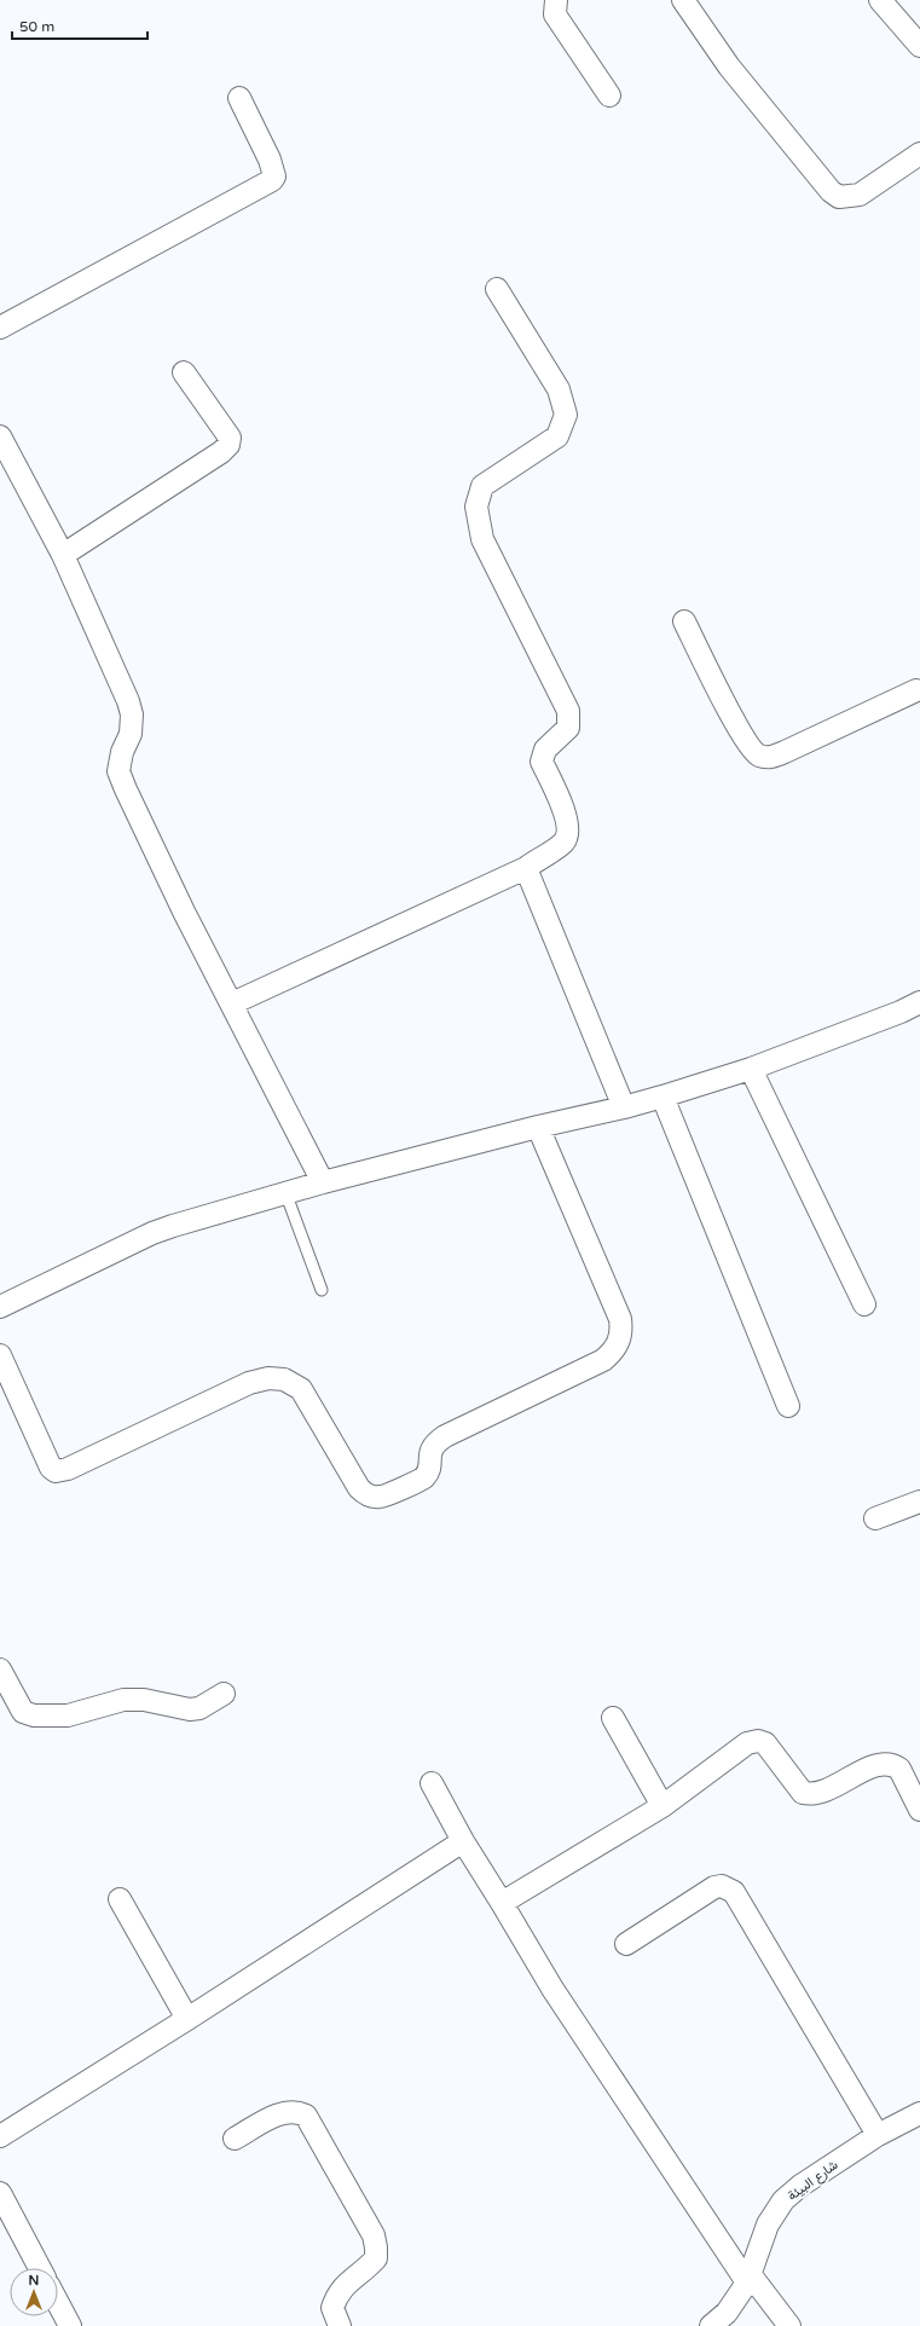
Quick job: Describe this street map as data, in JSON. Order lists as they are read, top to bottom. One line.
{"streets":{"street":["شارع البيئة"]},"scale_bar":"50 m","north":"top"}
